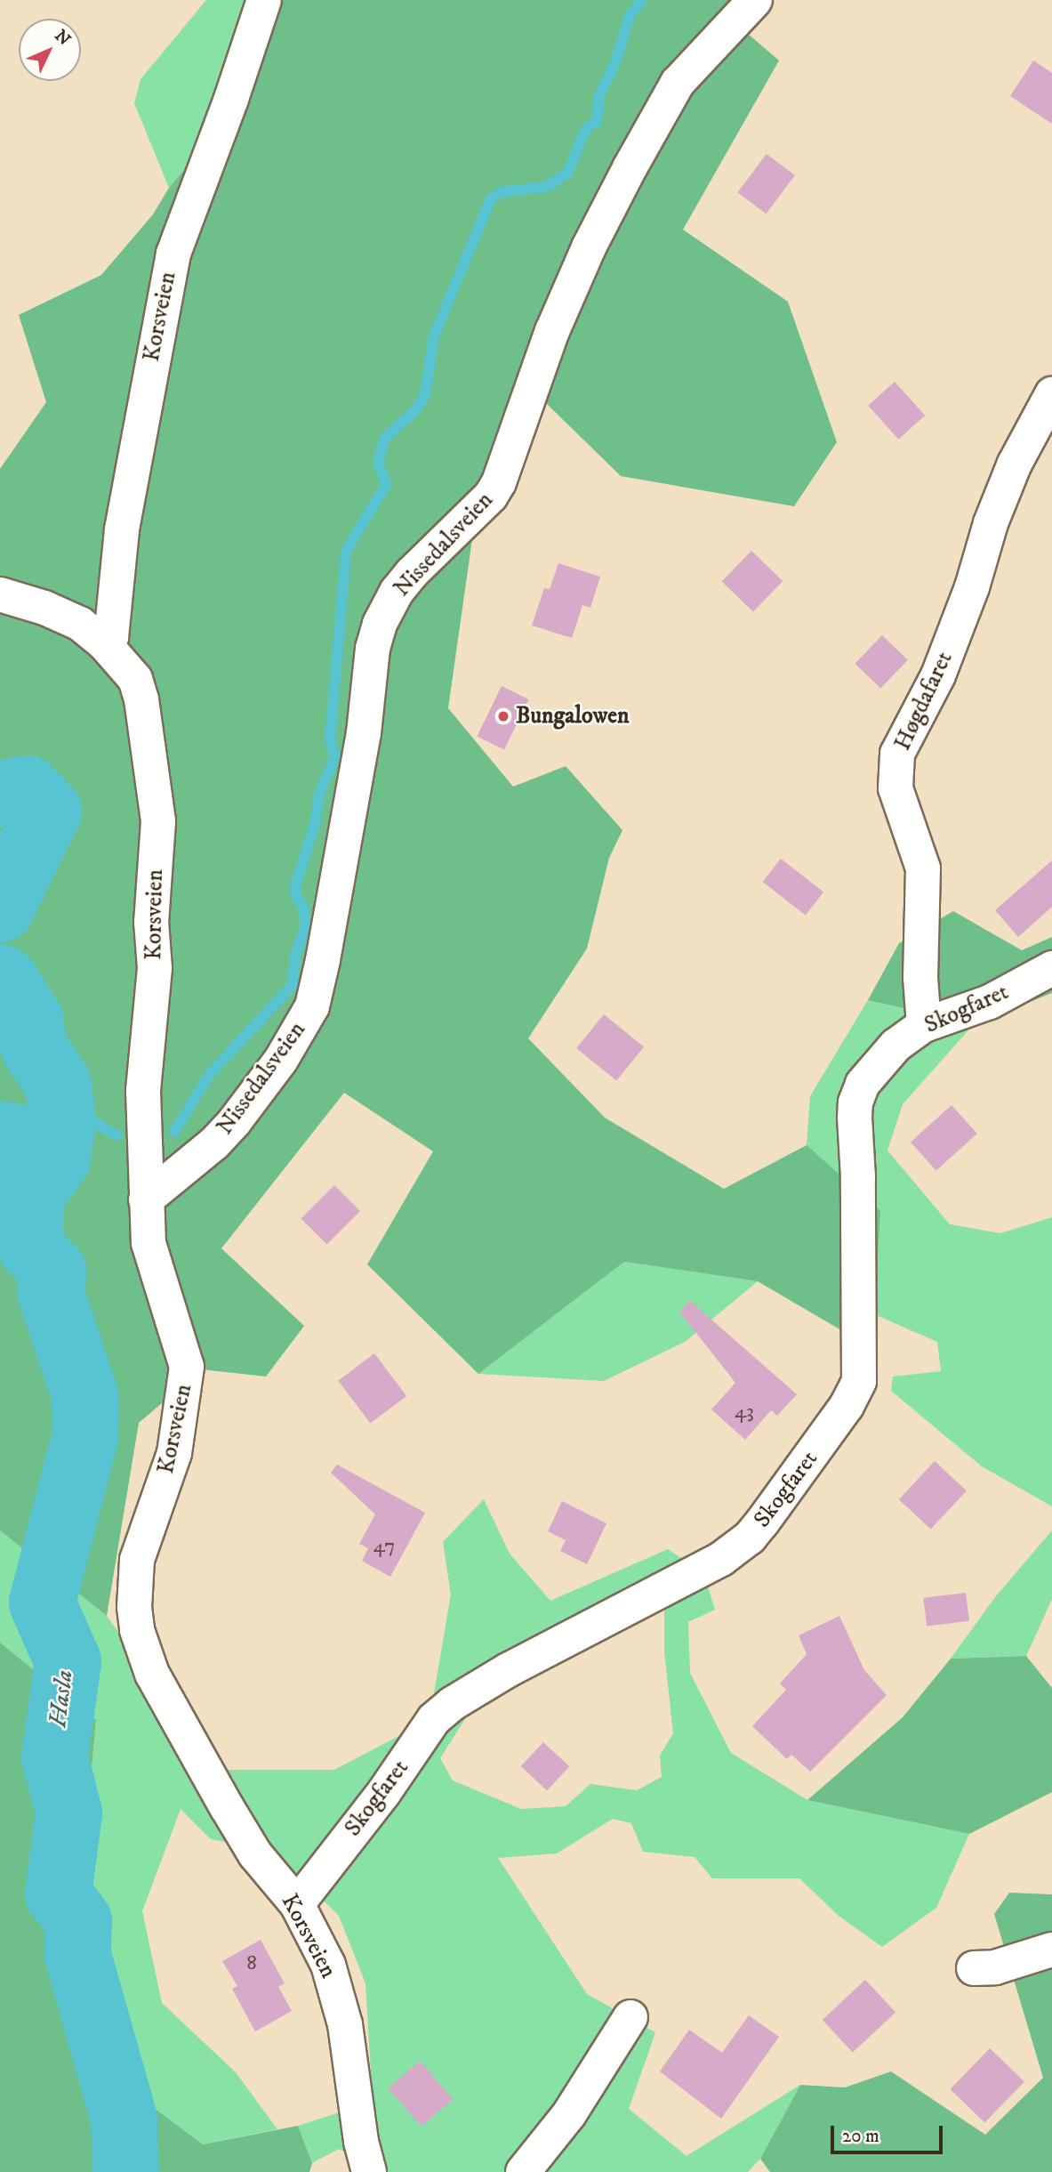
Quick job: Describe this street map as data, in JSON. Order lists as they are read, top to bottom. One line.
{"streets":{"street":["Korsveien","Nissedalsveien","Høgdafaret","Skogfaret"]},"crossings":[["Korsveien","Nissedalsveien"],["Korsveien","Skogfaret"],["Høgdafaret","Skogfaret"]],"water":["Hasla"],"places":["Bungalowen"],"house_numbers":["43","47","8"],"scale_bar":"20 m","north":"top right"}
